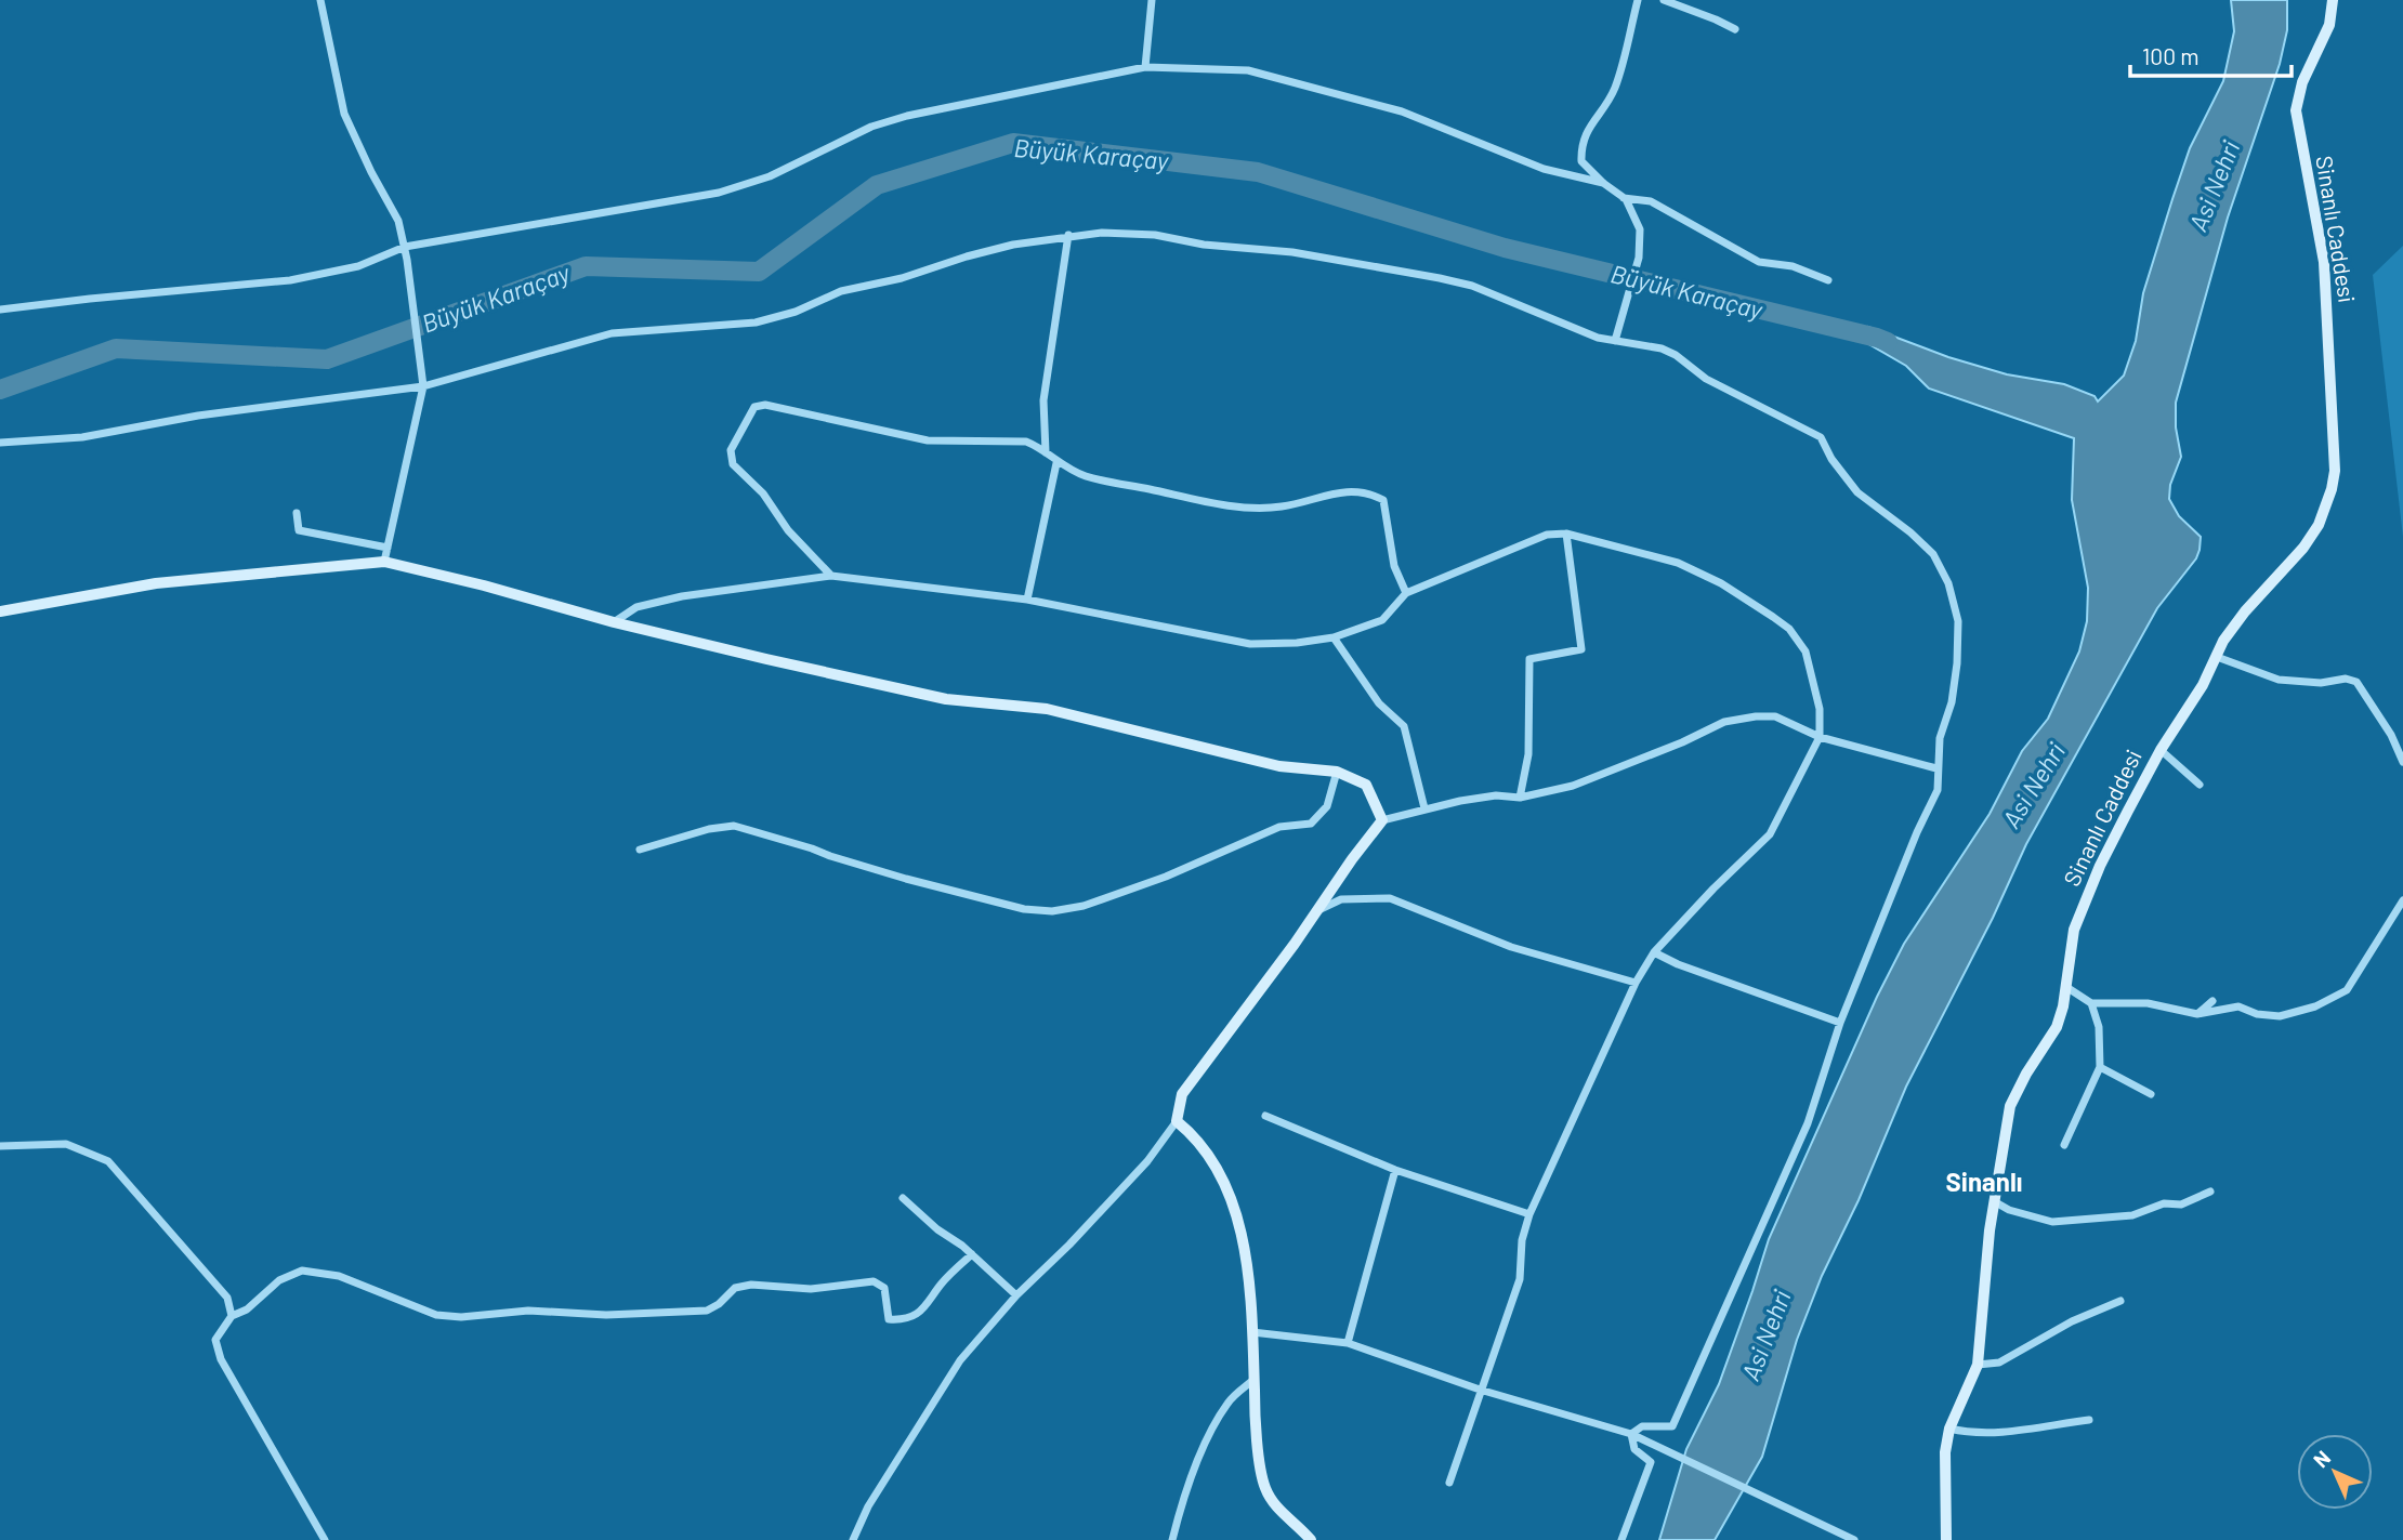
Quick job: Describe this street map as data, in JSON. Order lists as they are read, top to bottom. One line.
{"streets":{"street":["Sinanlı Caddesi"]},"districts":["Sinanlı"],"water":["Büyük Karaçay","Asi Nehri"],"scale_bar":"100 m","north":"top left"}
